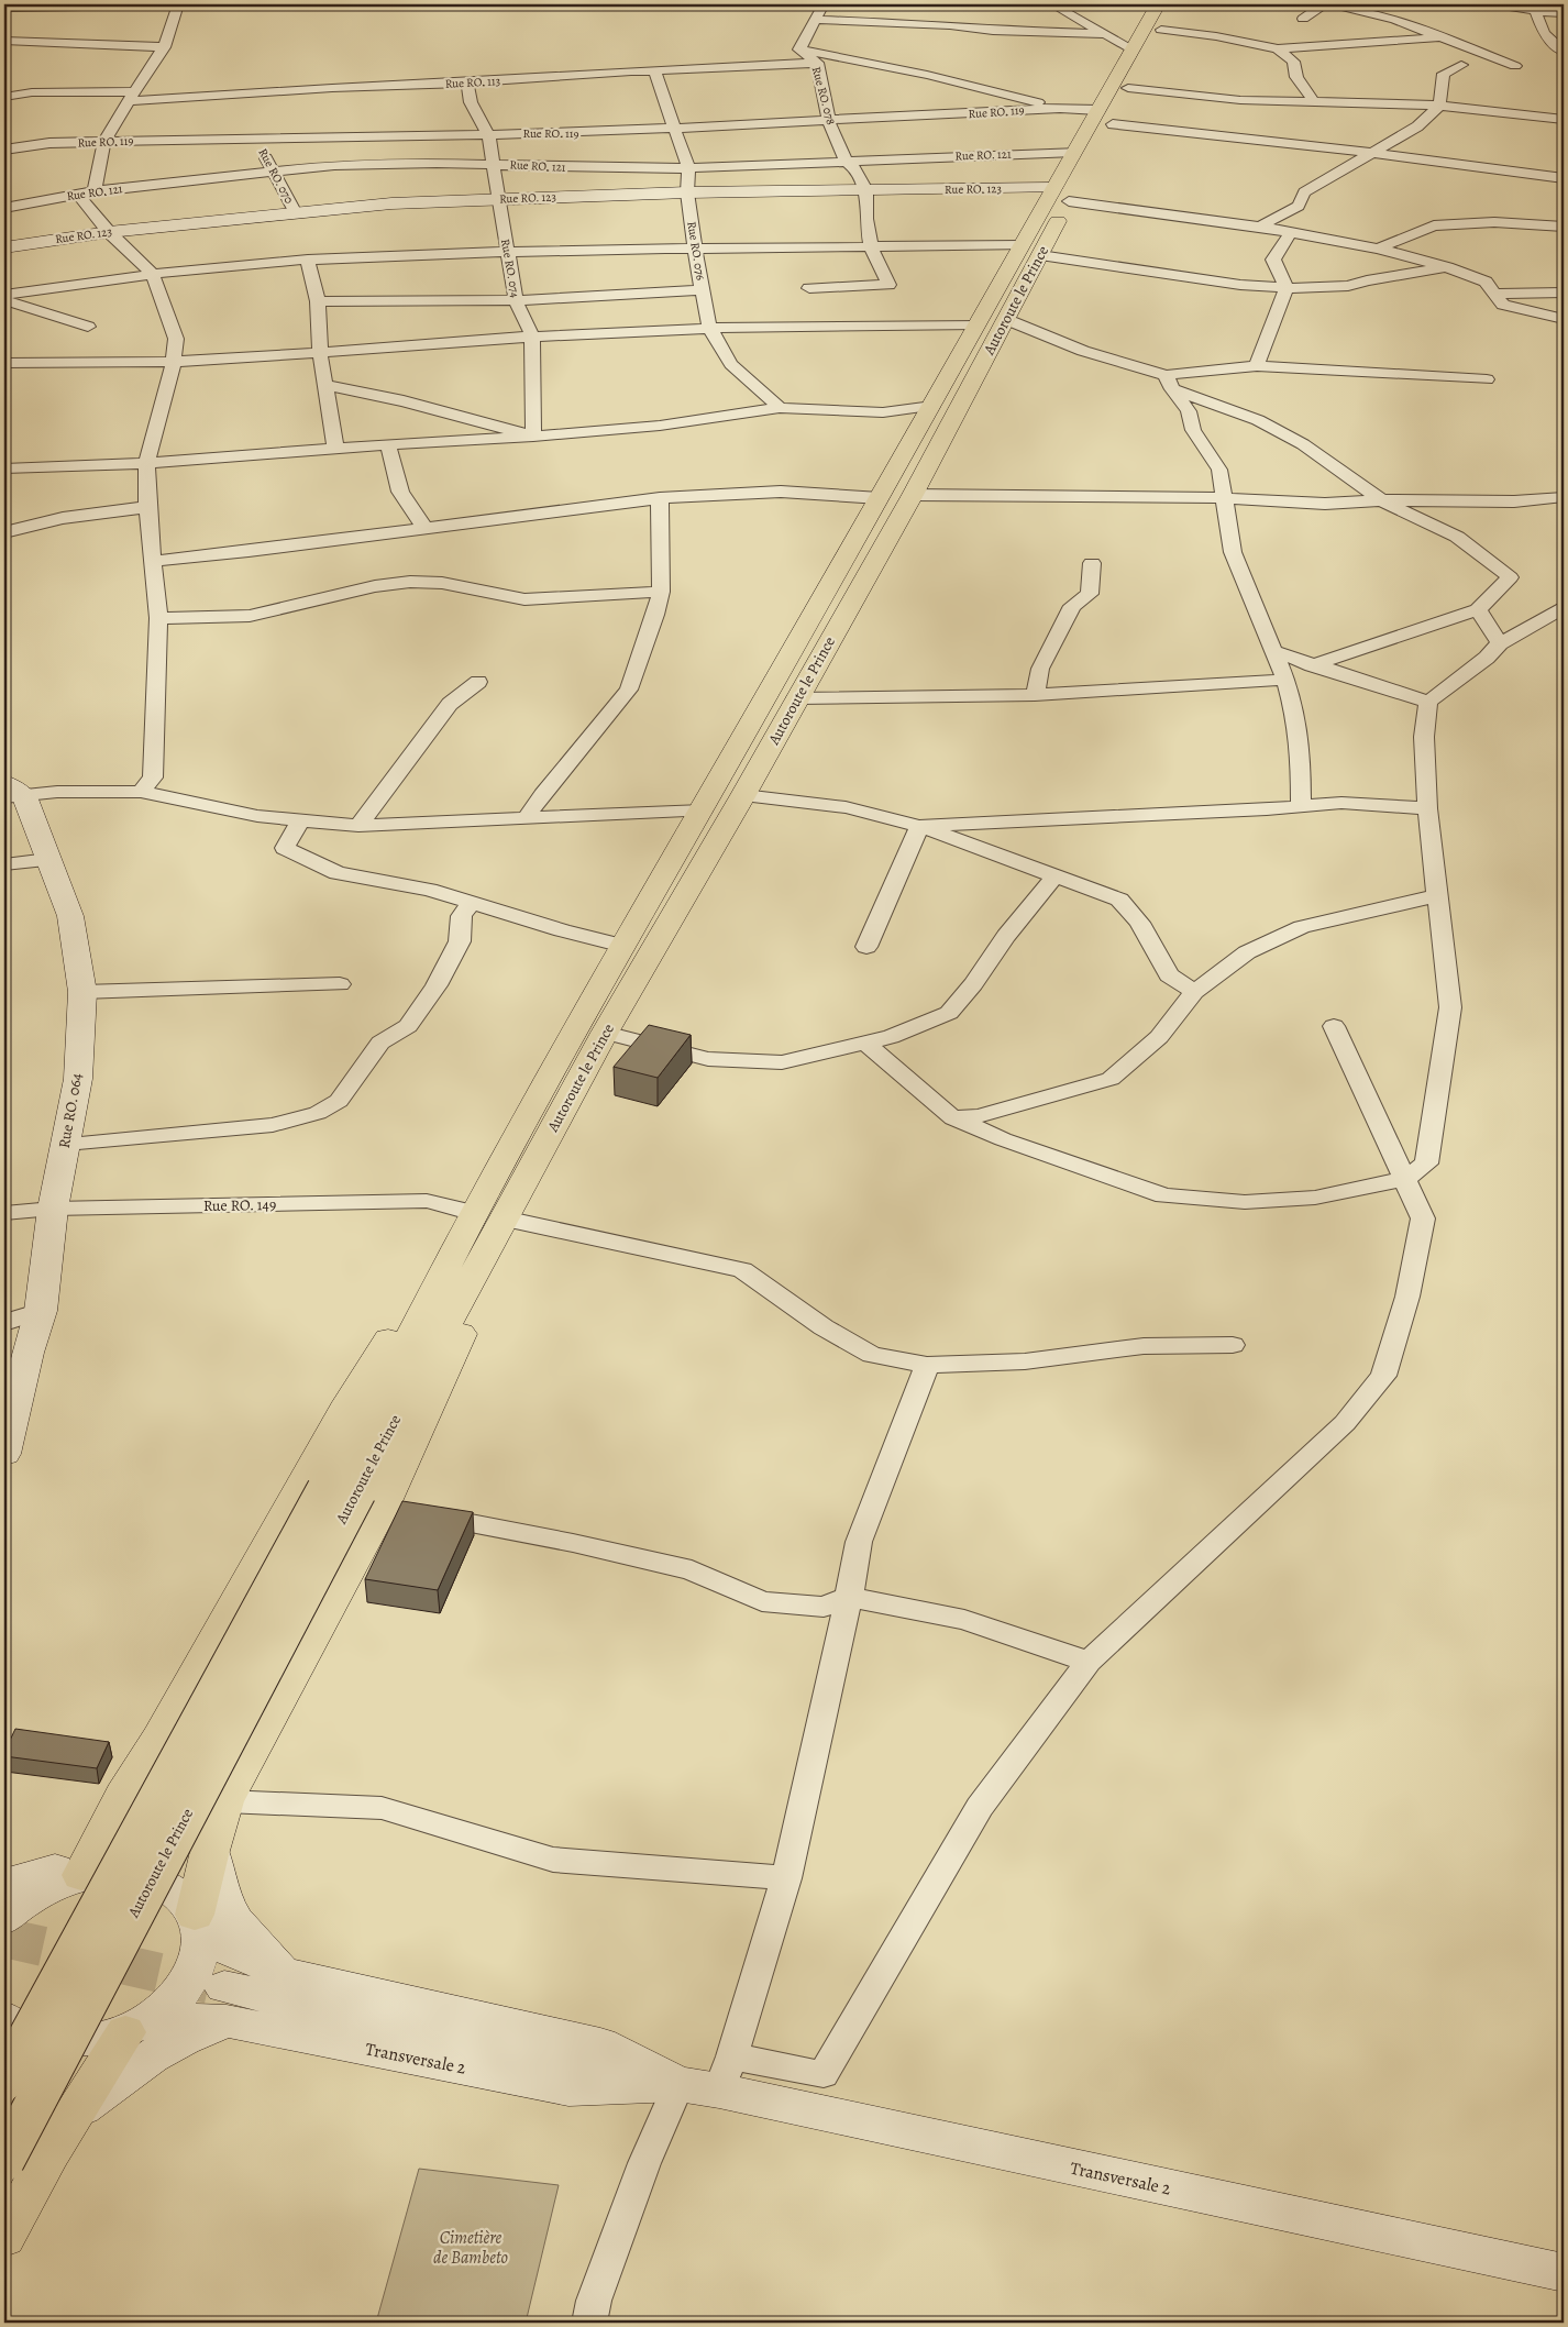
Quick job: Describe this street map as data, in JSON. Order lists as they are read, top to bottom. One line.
{"streets":{"main road":["Autoroute le Prince"],"street":["Rue RO. 113","Rue RO. 078","Rue RO. 119","Rue RO. 121","Rue RO. 070","Rue RO. 123","Rue RO. 076","Rue RO. 074","Rue RO. 064","Rue RO. 149","Transversale 2"]},"crossings":[["Rue RO. 113","Rue RO. 078"],["Rue RO. 113","Rue RO. 076"],["Rue RO. 113","Rue RO. 074"],["Rue RO. 078","Rue RO. 119"],["Rue RO. 078","Rue RO. 121"],["Rue RO. 078","Rue RO. 123"],["Rue RO. 119","Rue RO. 070"],["Rue RO. 119","Rue RO. 076"],["Rue RO. 119","Rue RO. 074"],["Rue RO. 119","Autoroute le Prince"],["Rue RO. 121","Rue RO. 070"],["Rue RO. 121","Rue RO. 076"],["Rue RO. 121","Rue RO. 074"],["Rue RO. 121","Autoroute le Prince"],["Rue RO. 070","Rue RO. 123"],["Rue RO. 123","Rue RO. 076"],["Rue RO. 123","Rue RO. 074"],["Rue RO. 123","Autoroute le Prince"],["Autoroute le Prince","Rue RO. 149"],["Rue RO. 064","Rue RO. 149"]],"parks":["Cimetière de Bambeto"]}
